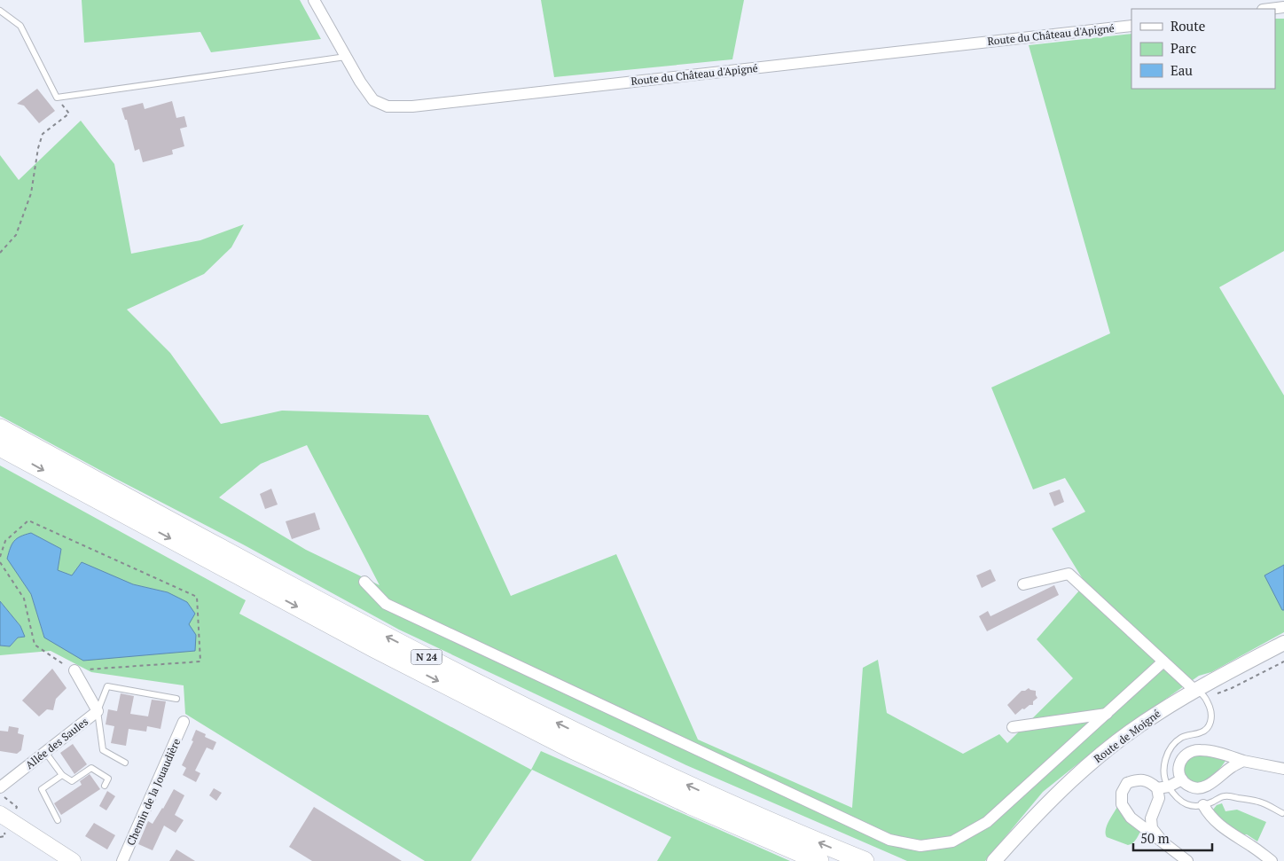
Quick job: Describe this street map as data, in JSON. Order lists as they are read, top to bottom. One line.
{"streets":{"highway":["N 24"],"street":["Route du Château d'Apigné","Route de Moigné","Allée des Saules","Chemin de la Jouaudière"]},"legend":["Route","Parc","Eau"],"scale_bar":"50 m"}
